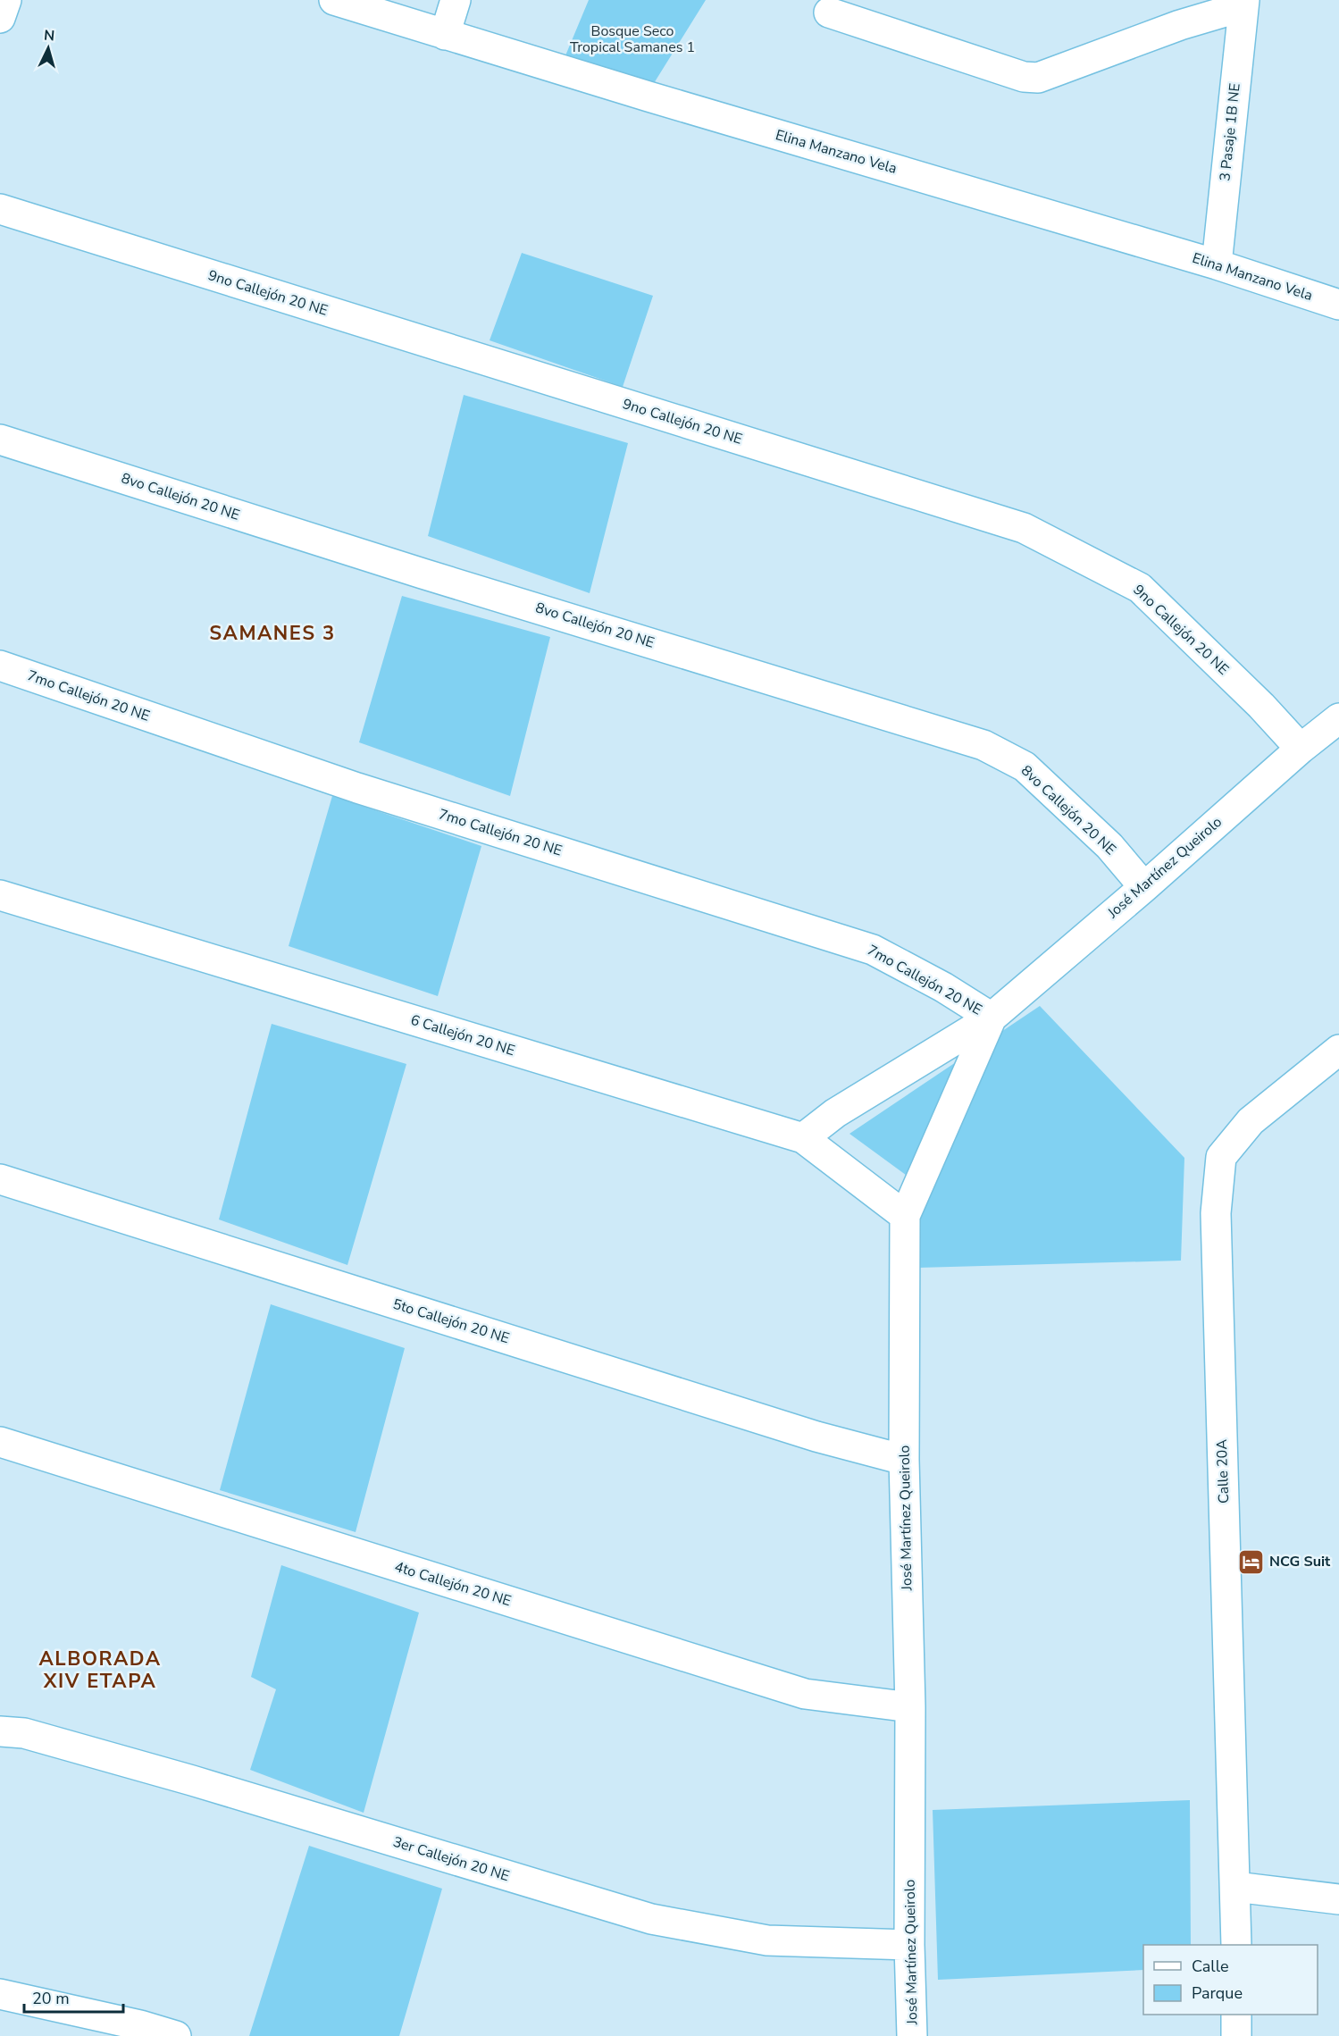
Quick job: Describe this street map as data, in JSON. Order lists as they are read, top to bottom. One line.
{"streets":{"street":["3 Pasaje 1B NE","Elina Manzano Vela","9no Callejón 20 NE","8vo Callejón 20 NE","7mo Callejón 20 NE","José Martínez Queirolo","6 Callejón 20 NE","5to Callejón 20 NE","Calle 20A","4to Callejón 20 NE","3er Callejón 20 NE"]},"crossings":[["3 Pasaje 1B NE","Elina Manzano Vela"],["9no Callejón 20 NE","José Martínez Queirolo"],["8vo Callejón 20 NE","José Martínez Queirolo"],["7mo Callejón 20 NE","José Martínez Queirolo"],["José Martínez Queirolo","6 Callejón 20 NE"],["José Martínez Queirolo","5to Callejón 20 NE"],["José Martínez Queirolo","4to Callejón 20 NE"],["José Martínez Queirolo","3er Callejón 20 NE"]],"districts":["SAMANES 3","ALBORADA XIV ETAPA"],"parks":["Bosque Seco Tropical Samanes 1"],"places":{"hotel":["NCG Suit"]},"legend":["Calle","Parque"],"scale_bar":"20 m","north":"top"}
